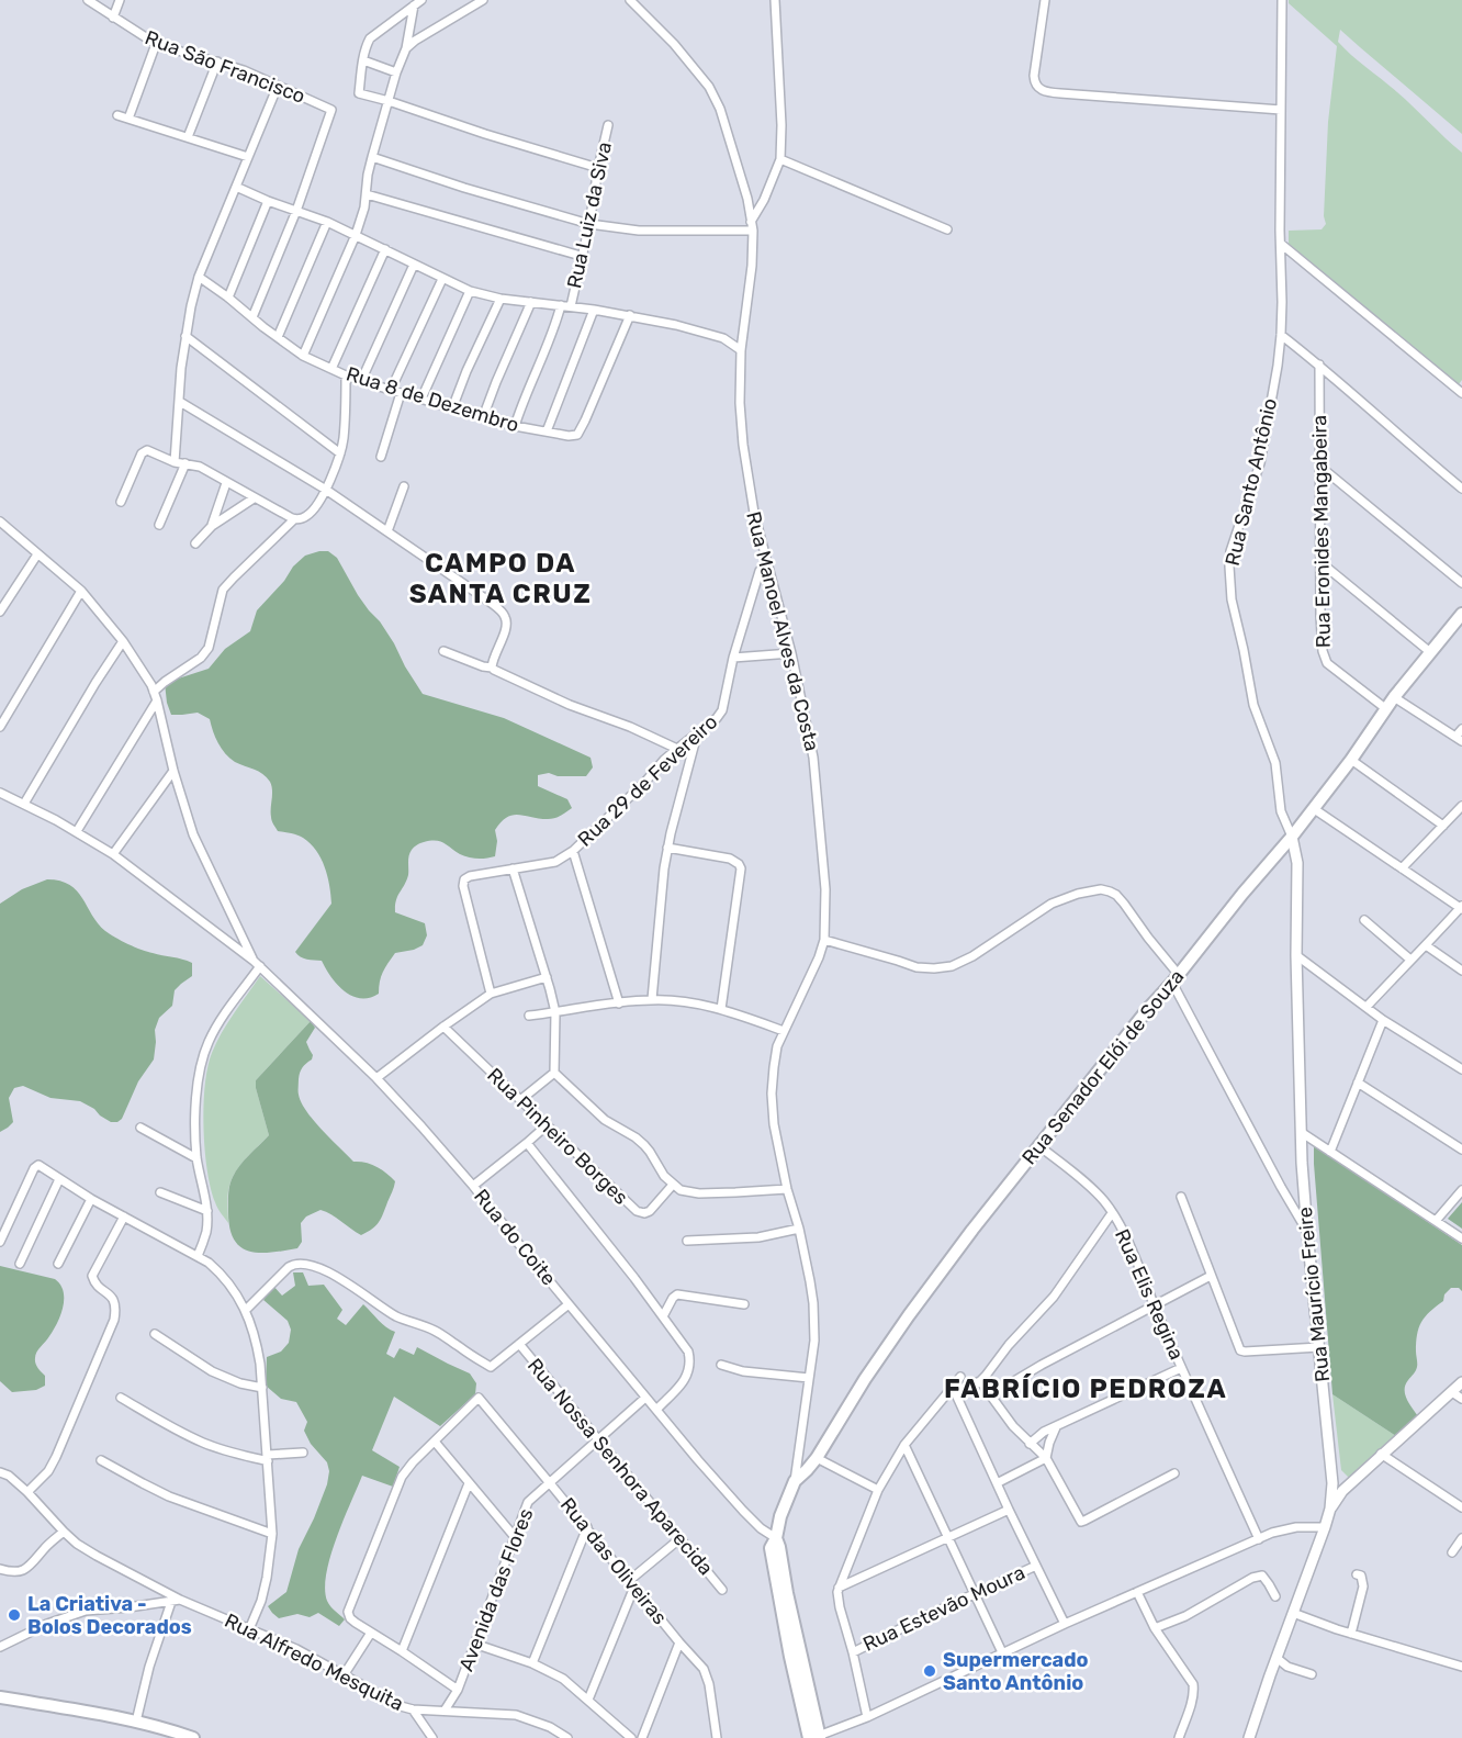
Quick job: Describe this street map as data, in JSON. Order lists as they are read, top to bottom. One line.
{"streets":{"main road":["Rua Senador Elói de Souza"],"street":["Rua São Francisco","Rua Luiz da Siva","Rua 8 de Dezembro","Rua Santo Antônio","Rua Eronides Mangabeira","Rua Manoel Alves da Costa","Rua 29 de Fevereiro","Rua Pinheiro Borges","Rua do Coite","Rua Elis Regina","Rua Maurício Freire","Rua Nossa Senhora Aparecida","Rua das Oliveiras","Avenida das Flores","Rua Estevão Moura","Rua Alfredo Mesquita"]},"crossings":[["Rua Santo Antônio","Rua Senador Elói de Souza"],["Rua Santo Antônio","Rua Maurício Freire"],["Rua Eronides Mangabeira","Rua Senador Elói de Souza"],["Rua Manoel Alves da Costa","Rua 29 de Fevereiro"],["Rua Manoel Alves da Costa","Rua Senador Elói de Souza"],["Rua Senador Elói de Souza","Rua do Coite"],["Rua Senador Elói de Souza","Rua Elis Regina"],["Rua Senador Elói de Souza","Rua Maurício Freire"],["Rua do Coite","Avenida das Flores"],["Rua Nossa Senhora Aparecida","Avenida das Flores"],["Rua das Oliveiras","Avenida das Flores"]],"districts":["CAMPO DA SANTA CRUZ","FABRÍCIO PEDROZA"],"places":["La Criativa - Bolos Decorados","Supermercado Santo Antônio"]}
